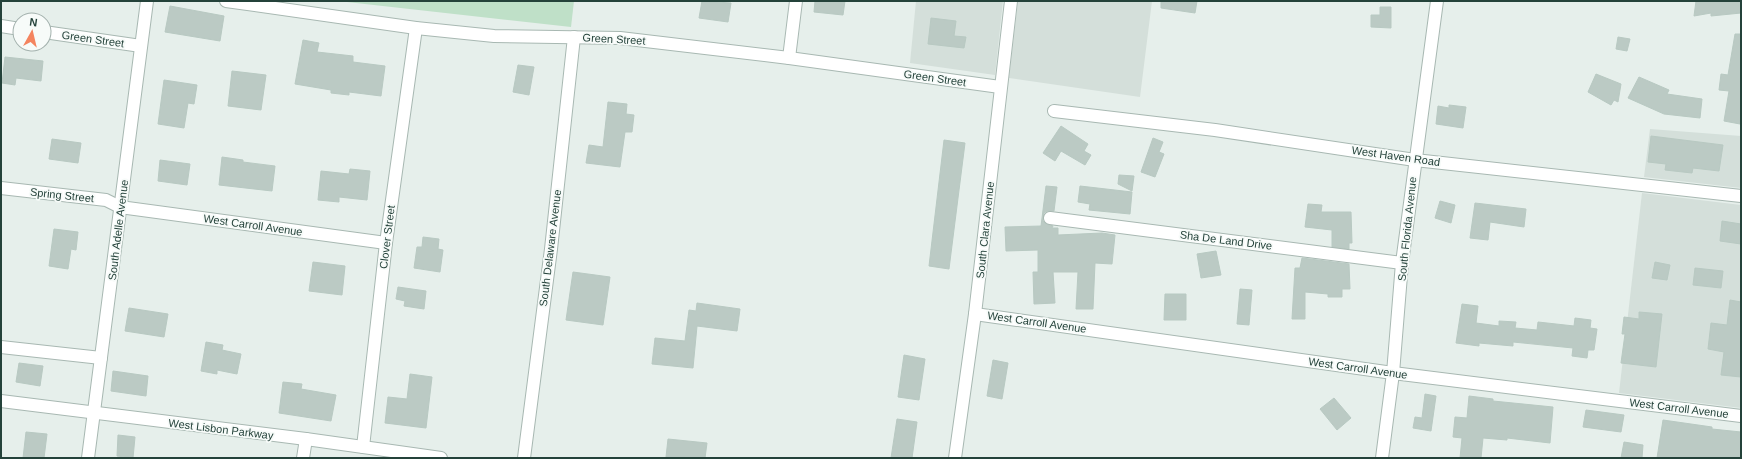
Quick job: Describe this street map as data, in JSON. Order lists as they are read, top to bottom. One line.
{"streets":{"street":["Green Street","West Haven Road","Spring Street","West Carroll Avenue","South Florida Avenue","South Adelle Avenue","South Clara Avenue","Clover Street","Sha De Land Drive","South Delaware Avenue","West Lisbon Parkway"]},"crossings":[["Green Street","South Adelle Avenue"],["Green Street","South Clara Avenue"],["Green Street","Clover Street"],["Green Street","South Delaware Avenue"],["West Haven Road","South Florida Avenue"],["Spring Street","West Carroll Avenue"],["Spring Street","South Adelle Avenue"],["West Carroll Avenue","South Florida Avenue"],["West Carroll Avenue","South Adelle Avenue"],["West Carroll Avenue","South Clara Avenue"],["West Carroll Avenue","Clover Street"],["South Florida Avenue","Sha De Land Drive"],["South Adelle Avenue","West Lisbon Parkway"],["Clover Street","West Lisbon Parkway"]],"north":"top"}
